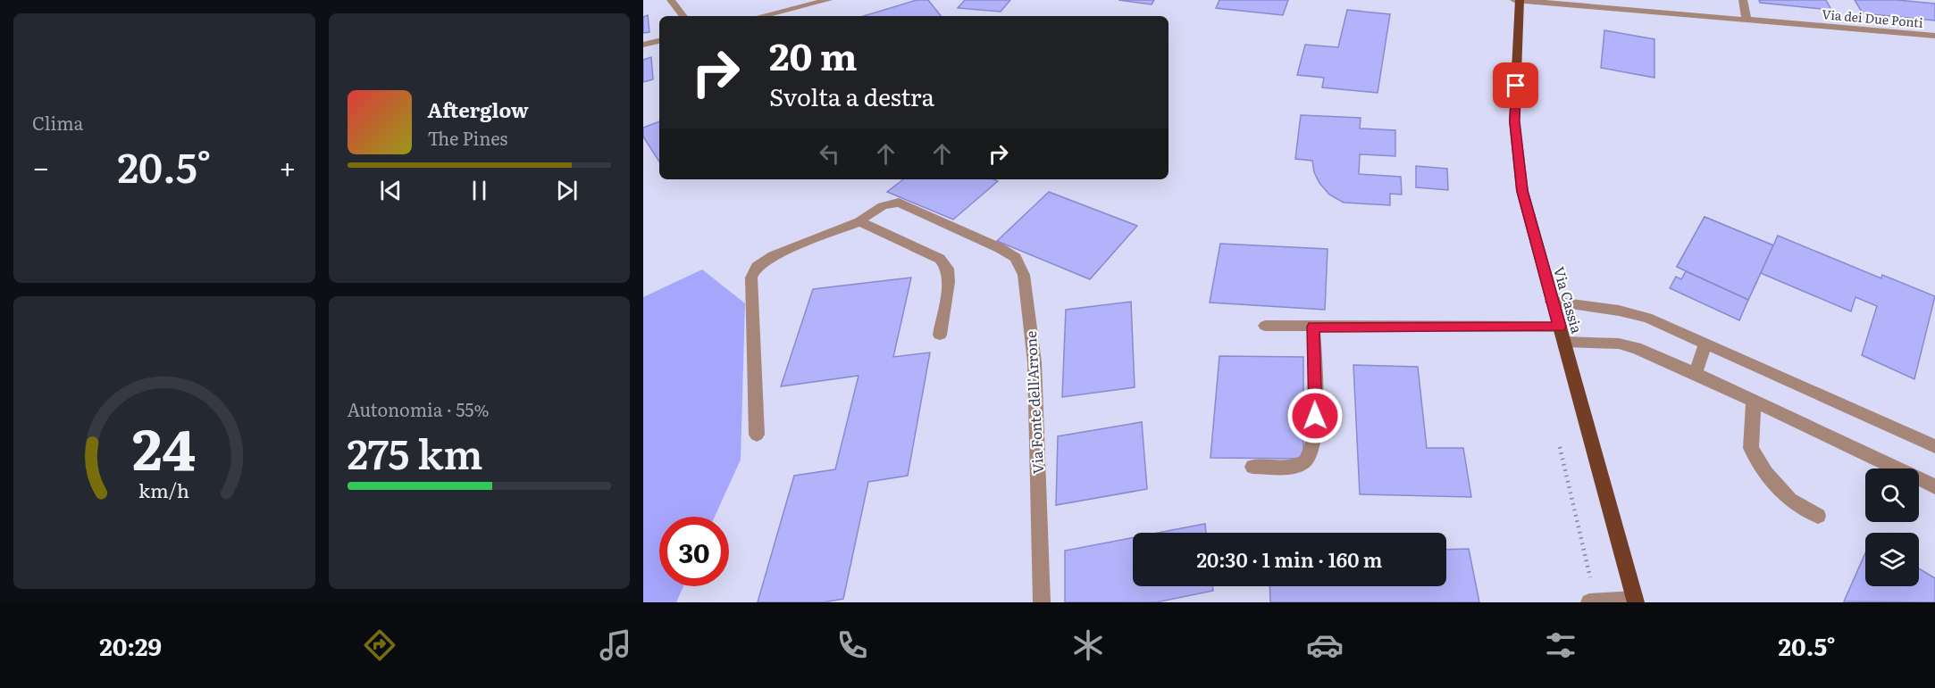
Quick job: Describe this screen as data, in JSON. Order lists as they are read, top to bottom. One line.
{"streets":{"main road":["Via Cassia"],"street":["Via dei Due Ponti","Via Fonte dell'Arrone"]},"crossings":[["Via dei Due Ponti","Via Cassia"]],"page":{"tile":["Clima",["Autonomia · 55%","275 km"]],"turn":["20 m","Svolta a destra"],"song":["Afterglow","The Pines"],"heat":["−","20.5°","+"],"limit":"30","trip":"20:30 · 1 min · 160 m","tabs":["20:29","20.5°"],"gauge":["24","km/h"]}}
